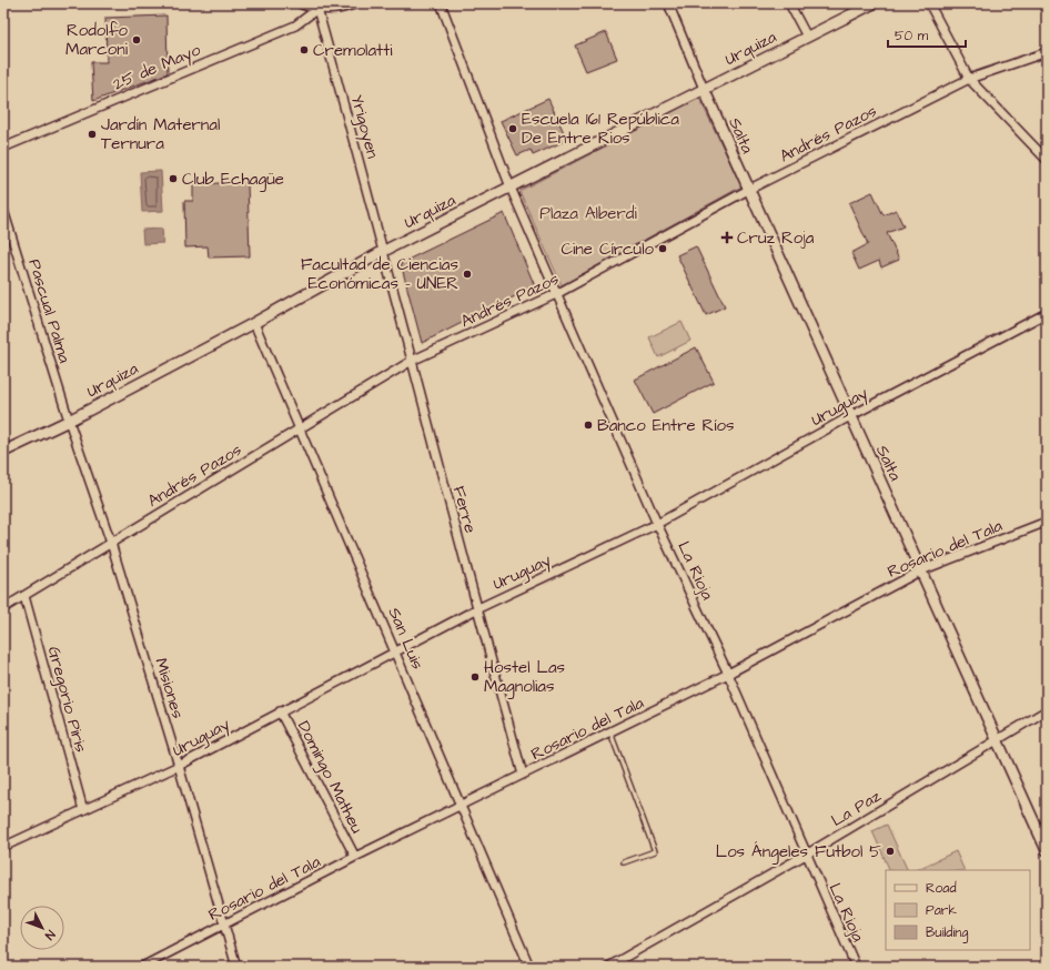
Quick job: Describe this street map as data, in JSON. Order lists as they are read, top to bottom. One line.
{"streets":{"street":["Urquiza","25 de Mayo","Yrigoyen","Andrés Pazos","Salta","Pascual Palma","Uruguay","Ferre","Rosario del Tala","La Rioja","San Luis","Misiones","Gregorio Piris","Domingo Matheu","La Paz"]},"crossings":[["Urquiza","Yrigoyen"],["Urquiza","Salta"],["Urquiza","Pascual Palma"],["Urquiza","Ferre"],["Urquiza","La Rioja"],["Urquiza","San Luis"],["Urquiza","Misiones"],["25 de Mayo","Yrigoyen"],["Yrigoyen","Ferre"],["Andrés Pazos","Salta"],["Andrés Pazos","Ferre"],["Andrés Pazos","La Rioja"],["Andrés Pazos","San Luis"],["Andrés Pazos","Misiones"],["Andrés Pazos","Gregorio Piris"],["Salta","Uruguay"],["Salta","Rosario del Tala"],["Salta","La Paz"],["Pascual Palma","Misiones"],["Uruguay","Ferre"],["Uruguay","La Rioja"],["Uruguay","San Luis"],["Uruguay","Misiones"],["Uruguay","Gregorio Piris"],["Uruguay","Domingo Matheu"],["Ferre","Rosario del Tala"],["Rosario del Tala","La Rioja"],["Rosario del Tala","San Luis"],["Rosario del Tala","Misiones"],["Rosario del Tala","Domingo Matheu"],["La Rioja","La Paz"]],"parks":["Plaza Alberdi"],"places":{"other":["Rodolfo Marconi","Cremolatti","Escuela 161 República De Entre Rios","Jardín Maternal Ternura","Club Echagüe","Cine Círculo","Facultad de Ciencias Económicas - UNER","Banco Entre Ríos","Hostel Las Magnolias","Los Ángeles Futbol 5"],"health":["Cruz Roja"]},"legend":["Road","Park","Building"],"scale_bar":"50 m","north":"bottom right"}
